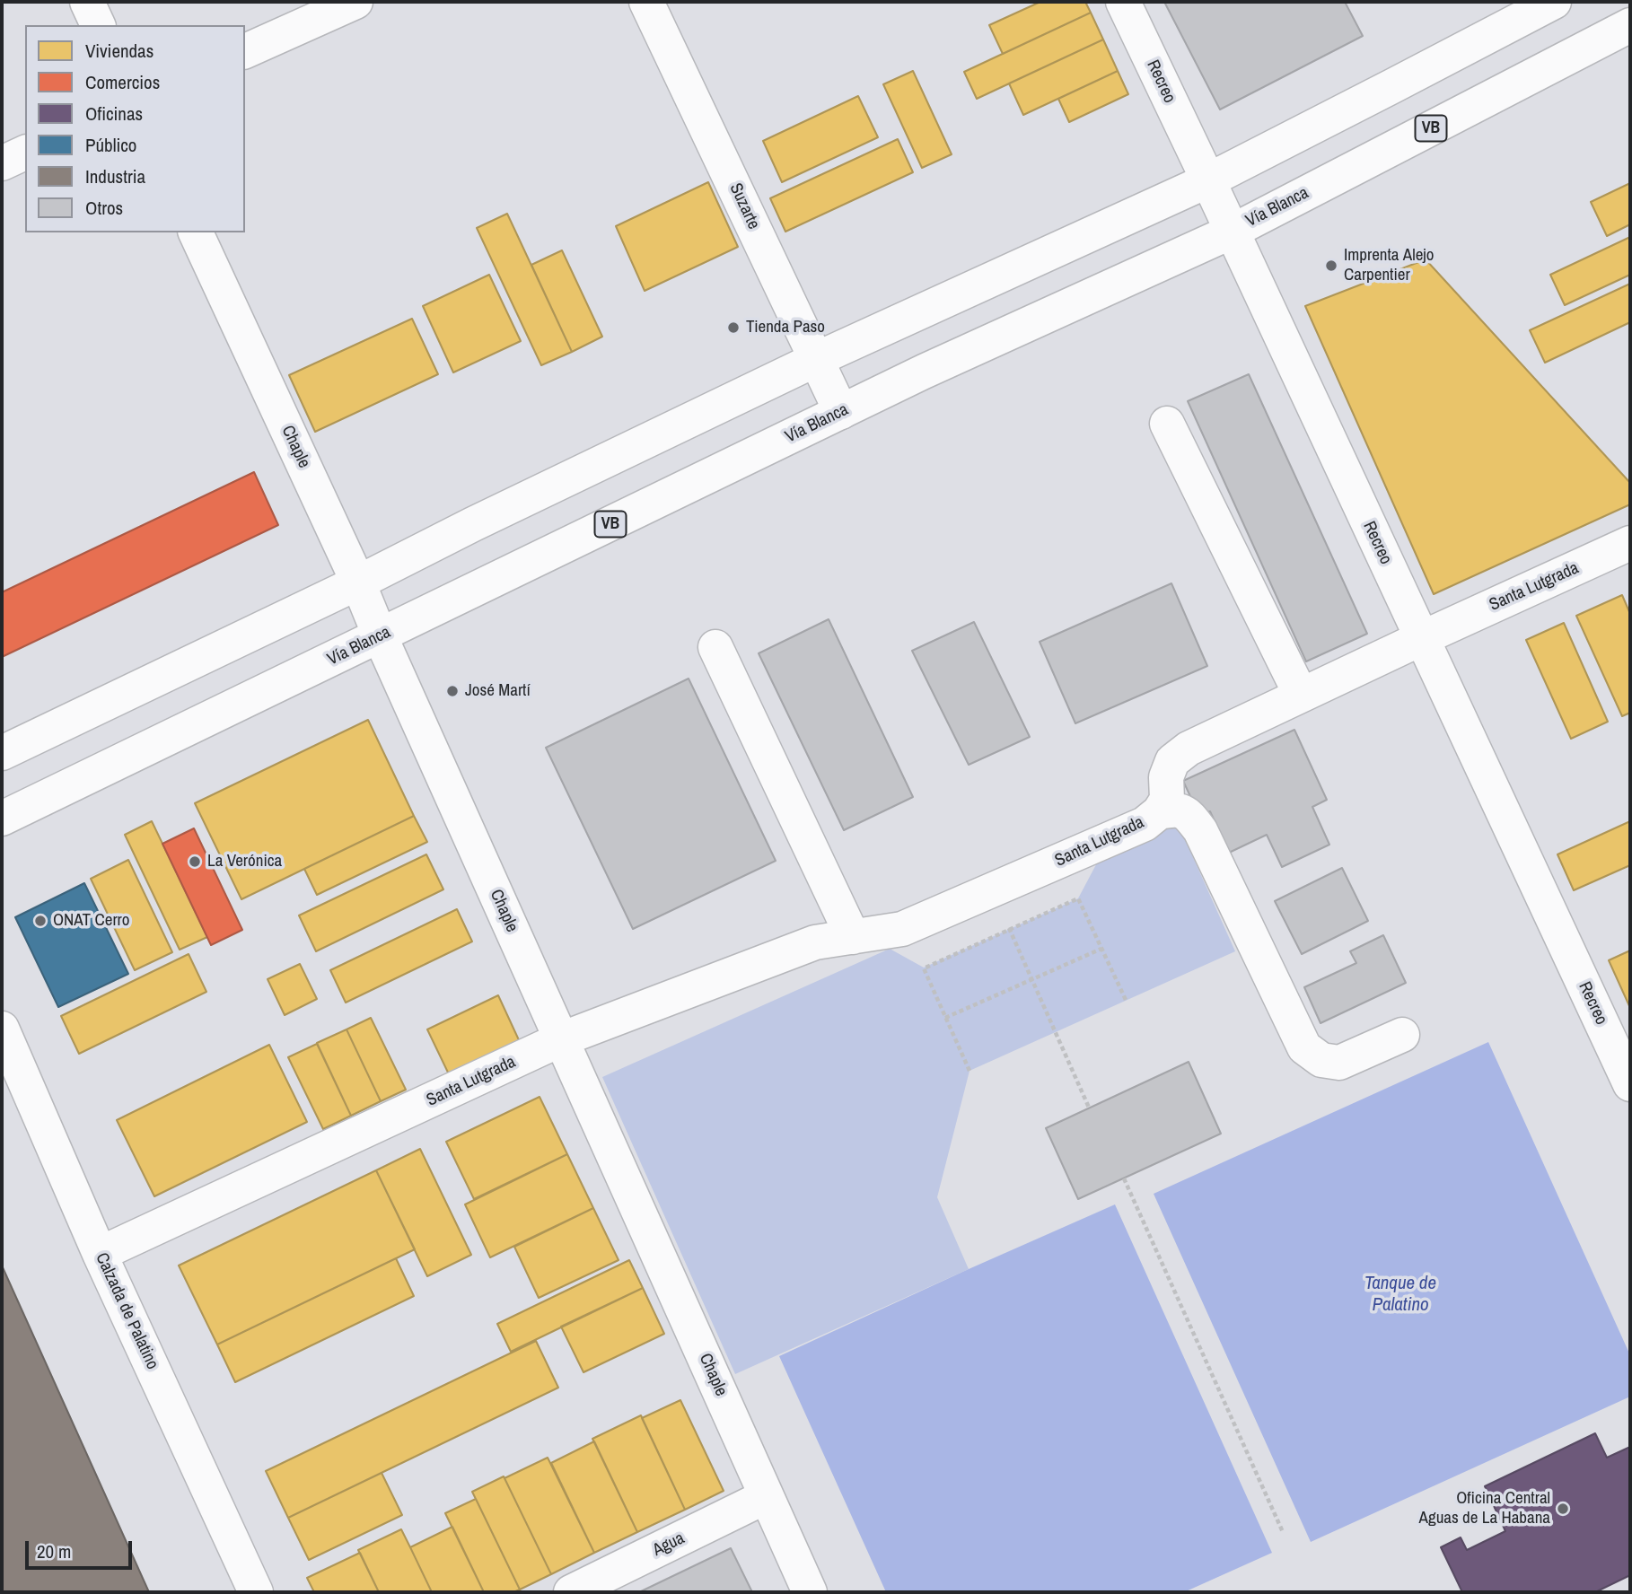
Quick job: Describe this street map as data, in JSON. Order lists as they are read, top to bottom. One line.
{"streets":{"street":["Recreo","VB","Suzarte","Vía Blanca","Chaple","Santa Lutgrada","Calzada de Palatino","Agua"]},"crossings":[["Recreo","Vía Blanca"],["Recreo","Santa Lutgrada"],["Suzarte","Vía Blanca"],["Vía Blanca","Chaple"],["Chaple","Santa Lutgrada"],["Chaple","Agua"],["Santa Lutgrada","Calzada de Palatino"]],"water":["Tanque de Palatino"],"places":["Imprenta Alejo Carpentier","Tienda Paso","José Martí","La Verónica","ONAT Cerro","Oficina Central Aguas de La Habana"],"legend":["Viviendas","Comercios","Oficinas","Público","Industria","Otros"],"scale_bar":"20 m"}
